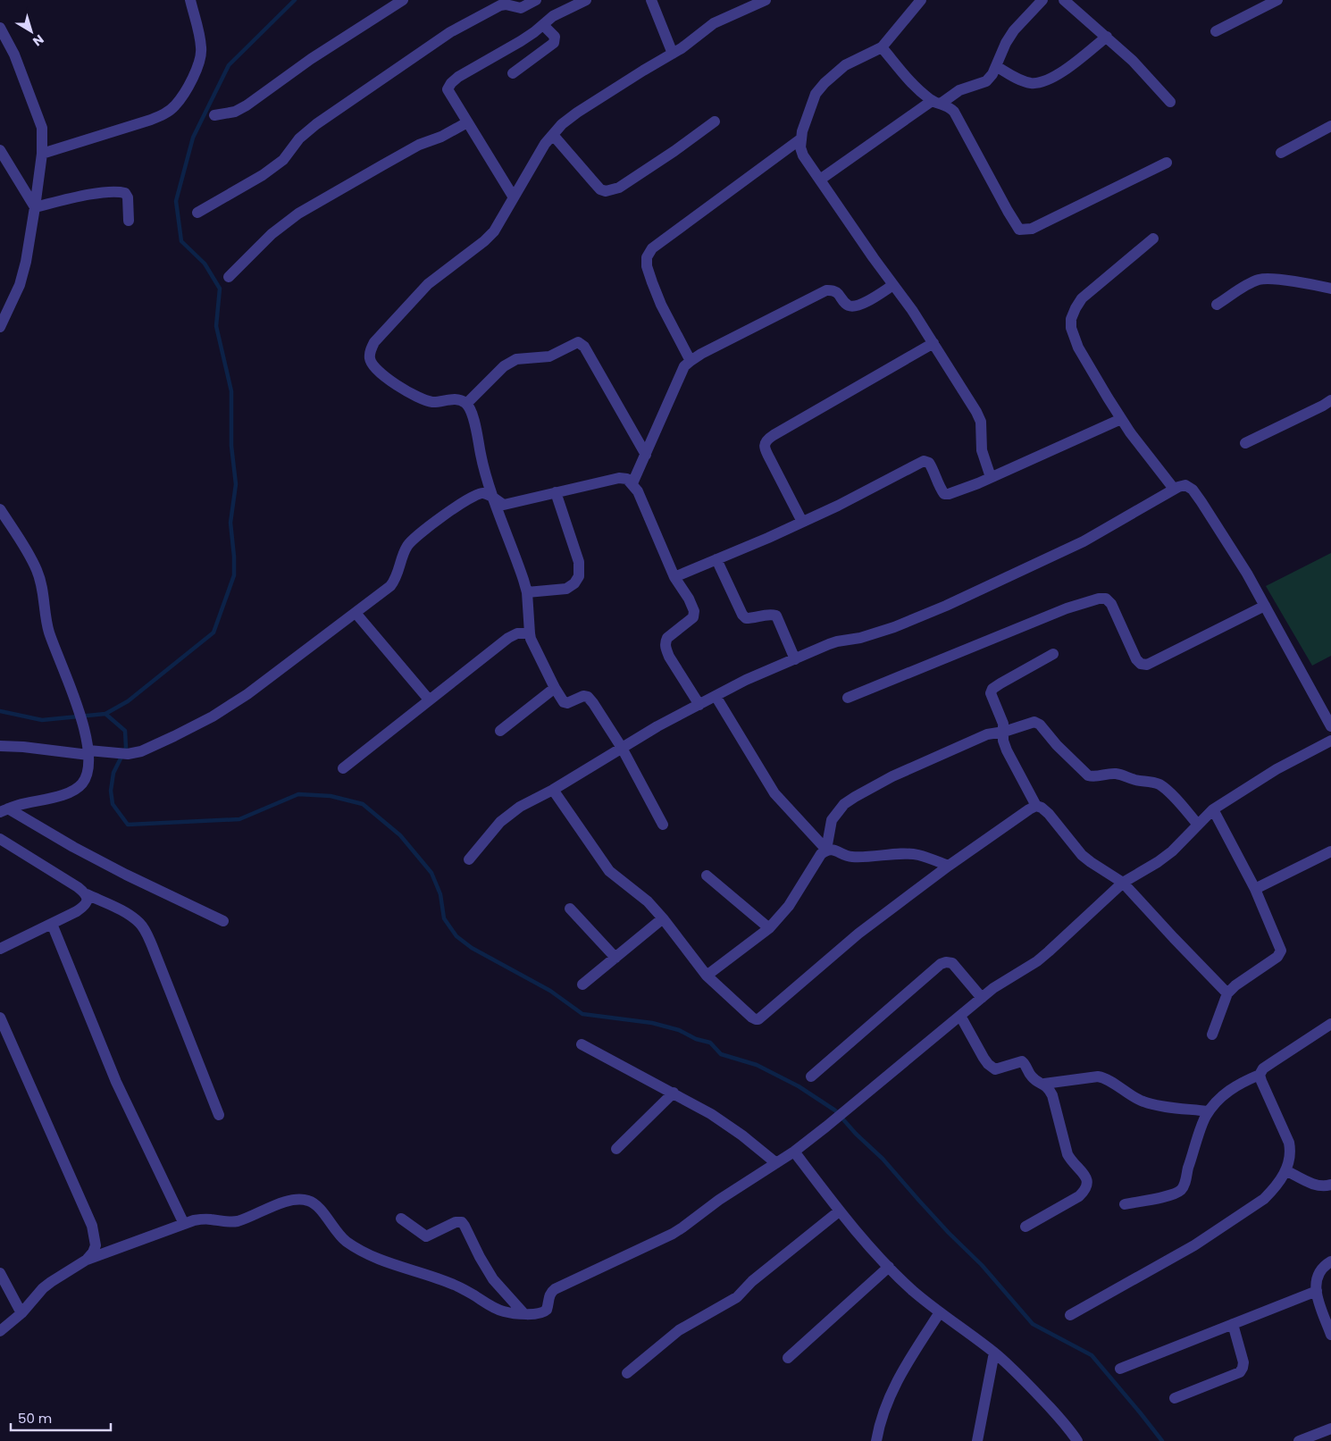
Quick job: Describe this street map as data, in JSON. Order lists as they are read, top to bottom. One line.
{"scale_bar":"50 m","north":"bottom right"}
